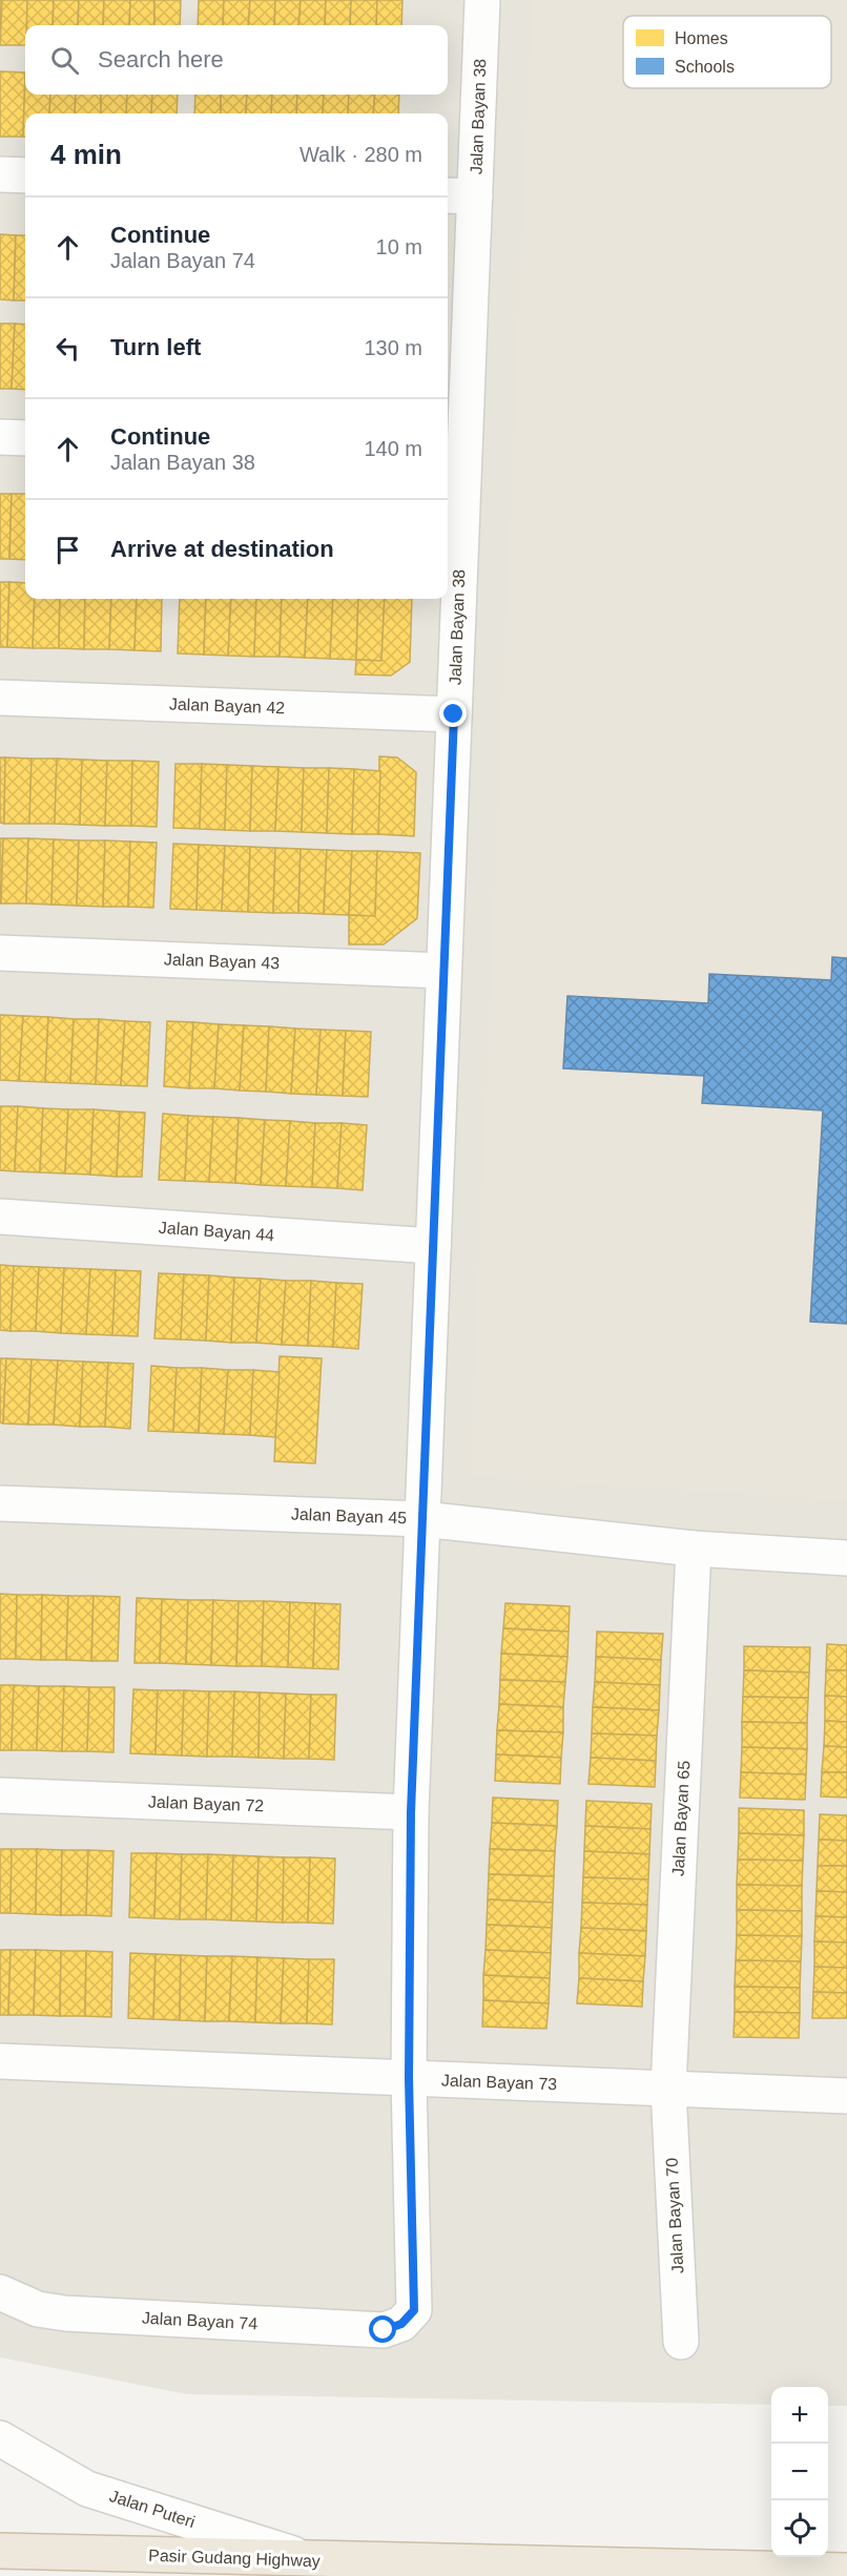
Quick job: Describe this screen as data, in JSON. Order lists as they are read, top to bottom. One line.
{"streets":{"highway":["Pasir Gudang Highway"],"street":["Jalan Bayan 38","Jalan Bayan 42","Jalan Bayan 43","Jalan Bayan 44","Jalan Bayan 45","Jalan Bayan 72","Jalan Bayan 65","Jalan Bayan 73","Jalan Bayan 70","Jalan Bayan 74","Jalan Puteri"]},"crossings":[["Jalan Bayan 38","Jalan Bayan 42"],["Jalan Bayan 38","Jalan Bayan 43"],["Jalan Bayan 38","Jalan Bayan 44"],["Jalan Bayan 38","Jalan Bayan 45"],["Jalan Bayan 38","Jalan Bayan 72"],["Jalan Bayan 38","Jalan Bayan 73"],["Jalan Bayan 38","Jalan Bayan 74"],["Jalan Bayan 45","Jalan Bayan 65"],["Jalan Bayan 65","Jalan Bayan 73"],["Jalan Bayan 65","Jalan Bayan 70"],["Jalan Bayan 73","Jalan Bayan 70"],["Jalan Puteri","Pasir Gudang Highway"]],"legend":["Homes","Schools"],"page":{"search":"Search here","heading":["4 min","Walk · 280 m"],"list":[["Continue","Jalan Bayan 74","10 m"],["Turn left","130 m"],["Continue","Jalan Bayan 38","140 m"],"Arrive at destination"],"map_buttons":["+","−"]}}
